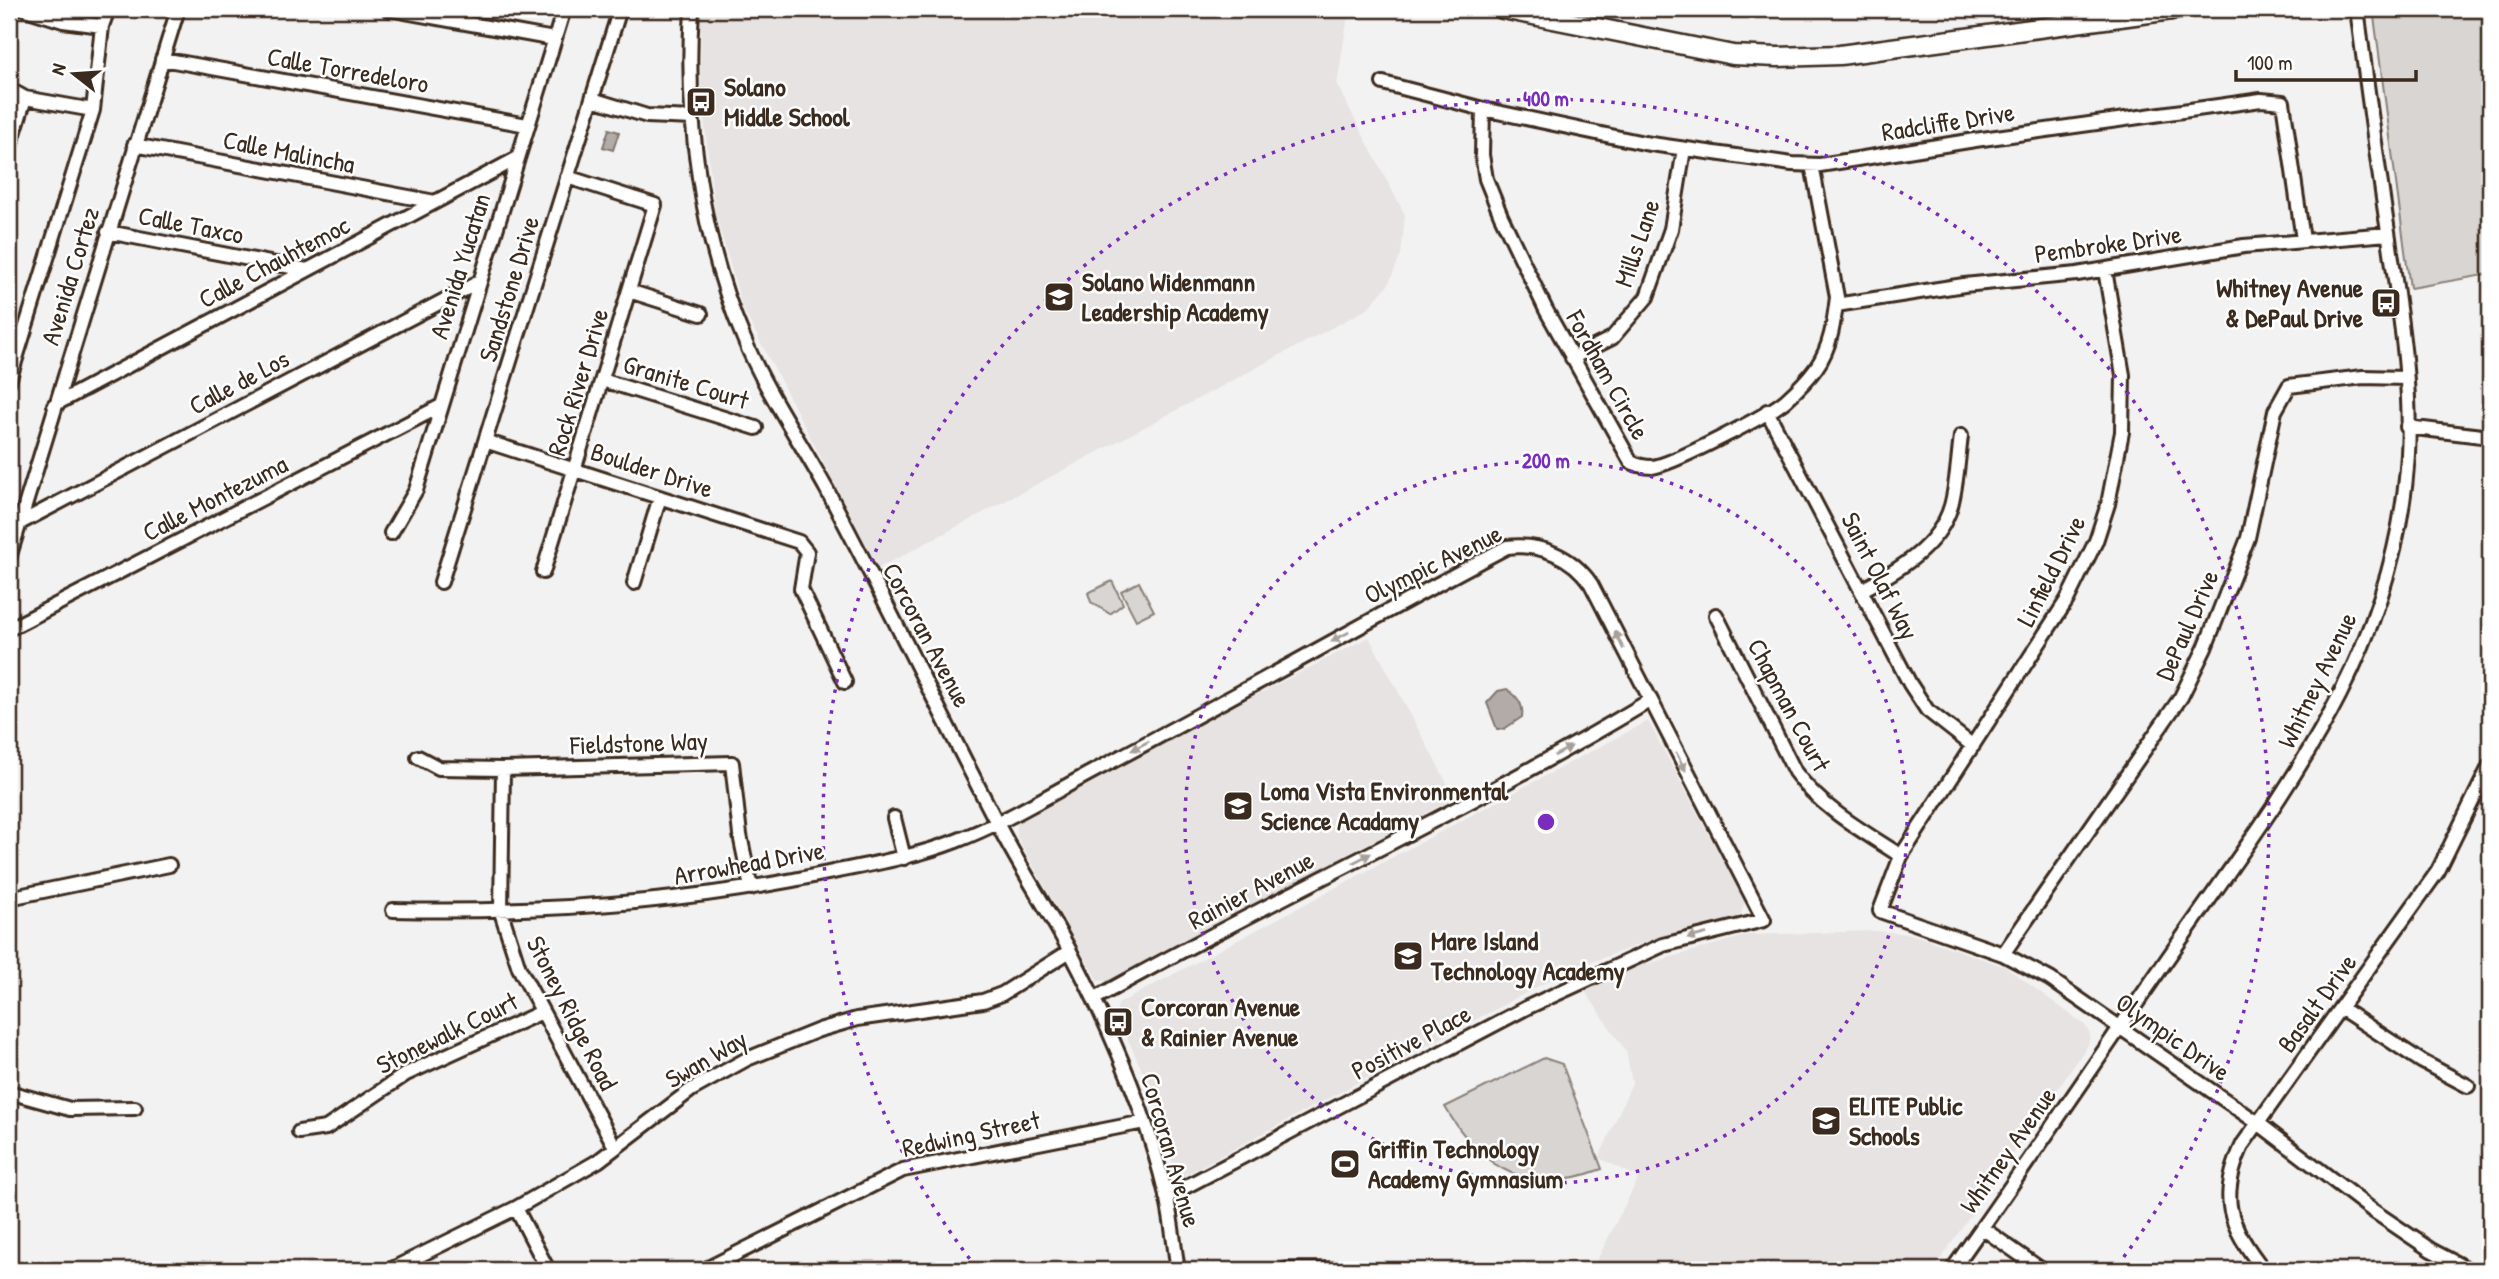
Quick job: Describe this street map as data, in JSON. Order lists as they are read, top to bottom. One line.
{"streets":{"street":["Calle Torredeloro","Radcliffe Drive","Calle Malincha","Calle Taxco","Mills Lane","Pembroke Drive","Calle Chauhtemoc","Avenida Yucatan","Avenida Cortez","Sandstone Drive","Fordham Circle","Calle de Los","Rock River Drive","Granite Court","Boulder Drive","Calle Montezuma","Olympic Avenue","Linfield Drive","Saint Olaf Way","DePaul Drive","Corcoran Avenue","Whitney Avenue","Chapman Court","Fieldstone Way","Arrowhead Drive","Rainier Avenue","Basalt Drive","Stoney Ridge Road","Stonewalk Court","Olympic Drive","Positive Place","Swan Way","Redwing Street"]},"crossings":[["Calle Torredeloro","Avenida Yucatan"],["Calle Torredeloro","Avenida Cortez"],["Radcliffe Drive","Mills Lane"],["Radcliffe Drive","Pembroke Drive"],["Radcliffe Drive","Fordham Circle"],["Calle Malincha","Calle Chauhtemoc"],["Calle Malincha","Avenida Cortez"],["Calle Taxco","Calle Chauhtemoc"],["Calle Taxco","Avenida Cortez"],["Mills Lane","Fordham Circle"],["Pembroke Drive","Fordham Circle"],["Pembroke Drive","Linfield Drive"],["Pembroke Drive","Whitney Avenue"],["Calle Chauhtemoc","Avenida Yucatan"],["Calle Chauhtemoc","Avenida Cortez"],["Avenida Yucatan","Calle de Los"],["Avenida Yucatan","Calle Montezuma"],["Avenida Cortez","Calle de Los"],["Sandstone Drive","Rock River Drive"],["Sandstone Drive","Boulder Drive"],["Fordham Circle","Saint Olaf Way"],["Rock River Drive","Granite Court"],["Rock River Drive","Boulder Drive"],["Olympic Avenue","Corcoran Avenue"],["Olympic Avenue","Arrowhead Drive"],["Olympic Avenue","Rainier Avenue"],["Olympic Avenue","Positive Place"],["Linfield Drive","Saint Olaf Way"],["Linfield Drive","Chapman Court"],["Linfield Drive","Olympic Drive"],["DePaul Drive","Whitney Avenue"],["DePaul Drive","Olympic Drive"],["Corcoran Avenue","Arrowhead Drive"],["Corcoran Avenue","Rainier Avenue"],["Corcoran Avenue","Positive Place"],["Corcoran Avenue","Swan Way"],["Corcoran Avenue","Redwing Street"],["Whitney Avenue","Olympic Drive"],["Chapman Court","Olympic Drive"],["Fieldstone Way","Arrowhead Drive"],["Fieldstone Way","Stoney Ridge Road"],["Arrowhead Drive","Stoney Ridge Road"],["Basalt Drive","Olympic Drive"],["Stoney Ridge Road","Stonewalk Court"],["Stoney Ridge Road","Swan Way"]],"one_way":["Rainier Avenue","Positive Place"],"places":{"bus stop":["Solano Middle School","Whitney Avenue & DePaul Drive","Corcoran Avenue & Rainier Avenue"],"school or university":["Solano Widenmann Leadership Academy","Loma Vista Environmental Science Acadamy","Mare Island Technology Academy","ELITE Public Schools"],"sports":["Griffin Technology Academy Gymnasium"]},"scale_bar":"100 m","north":"left","rings":["400 m","200 m"]}
